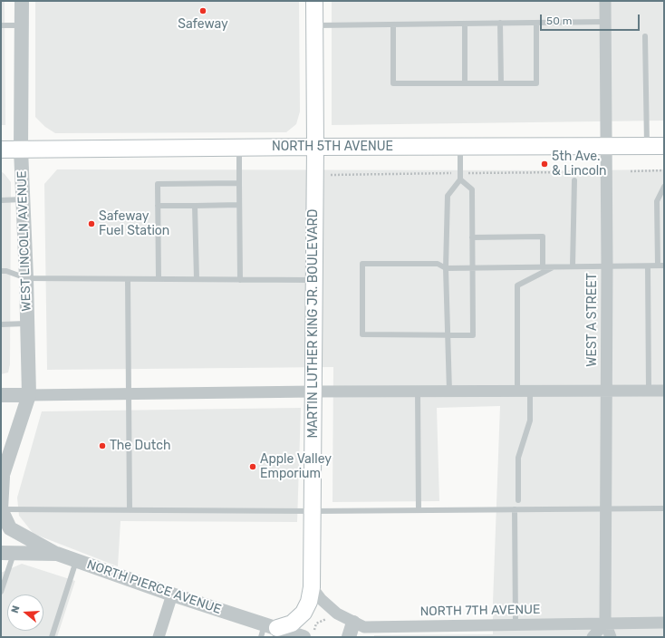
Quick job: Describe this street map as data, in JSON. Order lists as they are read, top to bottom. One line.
{"streets":{"main road":["NORTH 5TH AVENUE","MARTIN LUTHER KING JR. BOULEVARD"],"street":["WEST LINCOLN AVENUE","WEST A STREET","NORTH PIERCE AVENUE","NORTH 7TH AVENUE"]},"crossings":[["NORTH 5TH AVENUE","WEST LINCOLN AVENUE"],["NORTH 5TH AVENUE","WEST A STREET"],["NORTH 5TH AVENUE","MARTIN LUTHER KING JR. BOULEVARD"],["WEST LINCOLN AVENUE","NORTH PIERCE AVENUE"],["WEST A STREET","NORTH 7TH AVENUE"],["MARTIN LUTHER KING JR. BOULEVARD","NORTH PIERCE AVENUE"],["MARTIN LUTHER KING JR. BOULEVARD","NORTH 7TH AVENUE"]],"places":["Safeway","5th Ave. & Lincoln","Safeway Fuel Station","The Dutch","Apple Valley Emporium"],"scale_bar":"50 m","north":"left"}
